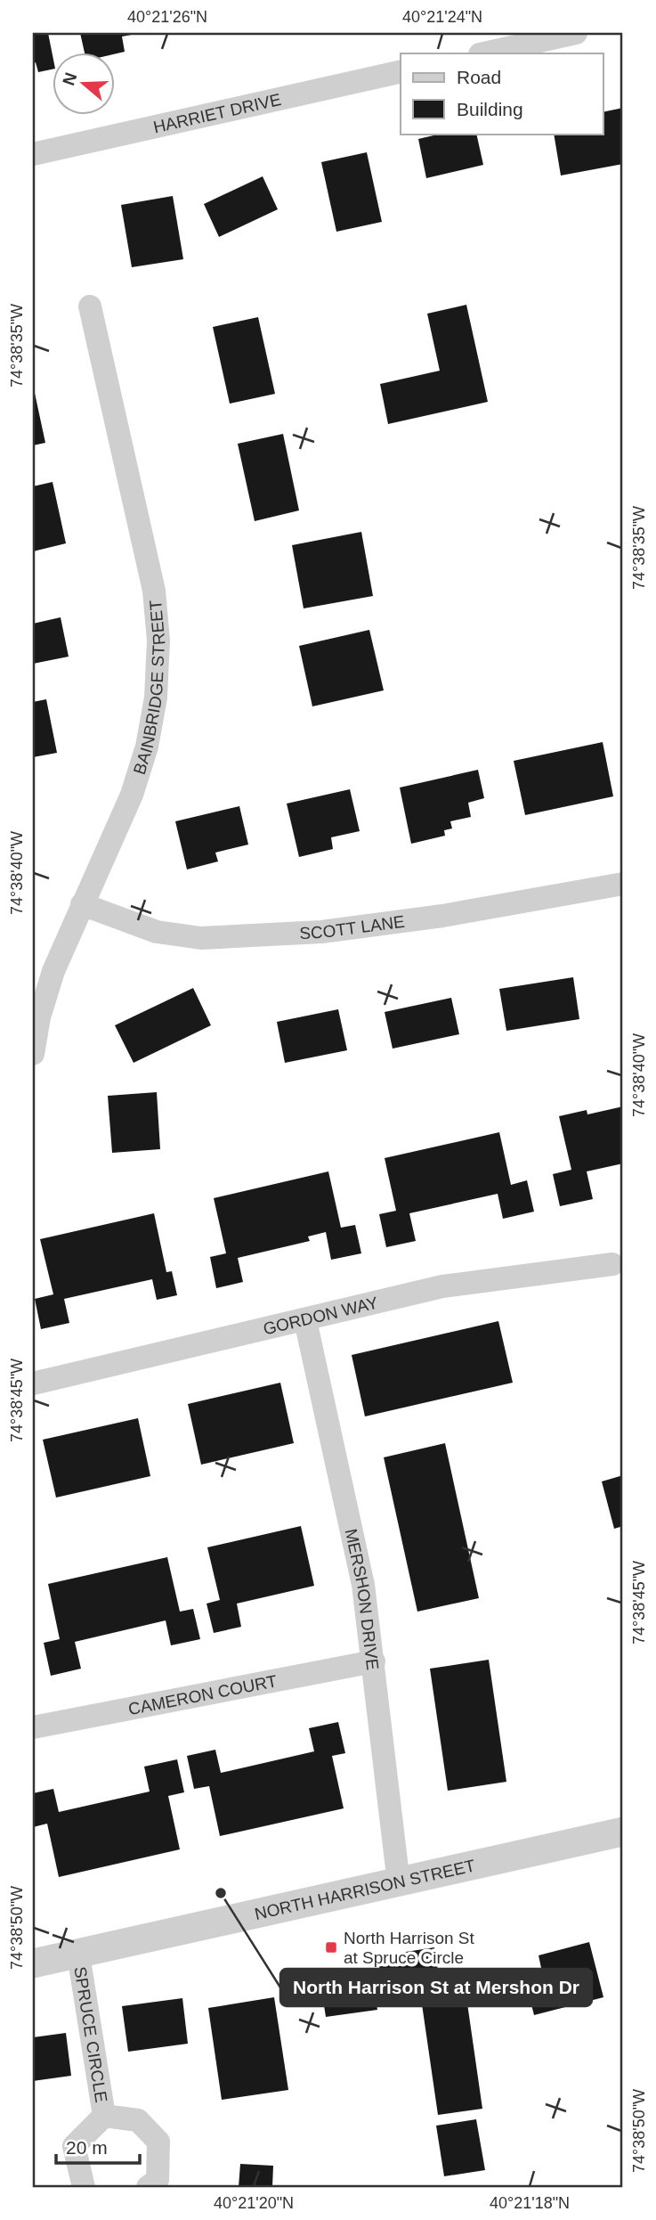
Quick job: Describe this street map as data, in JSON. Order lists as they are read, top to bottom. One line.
{"streets":{"street":["HARRIET DRIVE","BAINBRIDGE STREET","SCOTT LANE","GORDON WAY","MERSHON DRIVE","CAMERON COURT","NORTH HARRISON STREET","SPRUCE CIRCLE"]},"crossings":[["BAINBRIDGE STREET","SCOTT LANE"],["GORDON WAY","MERSHON DRIVE"],["MERSHON DRIVE","CAMERON COURT"],["MERSHON DRIVE","NORTH HARRISON STREET"],["NORTH HARRISON STREET","SPRUCE CIRCLE"]],"places":{"other":["North Harrison St at Mershon Dr"],"transit":["North Harrison St at Spruce Circle"]},"legend":["Road","Building"],"scale_bar":"20 m","north":"left","coordinates":["40°21'26\"N","40°21'24\"N","74°38'35\"W","74°38'40\"W","74°38'45\"W","74°38'50\"W","40°21'20\"N","40°21'18\"N"]}
